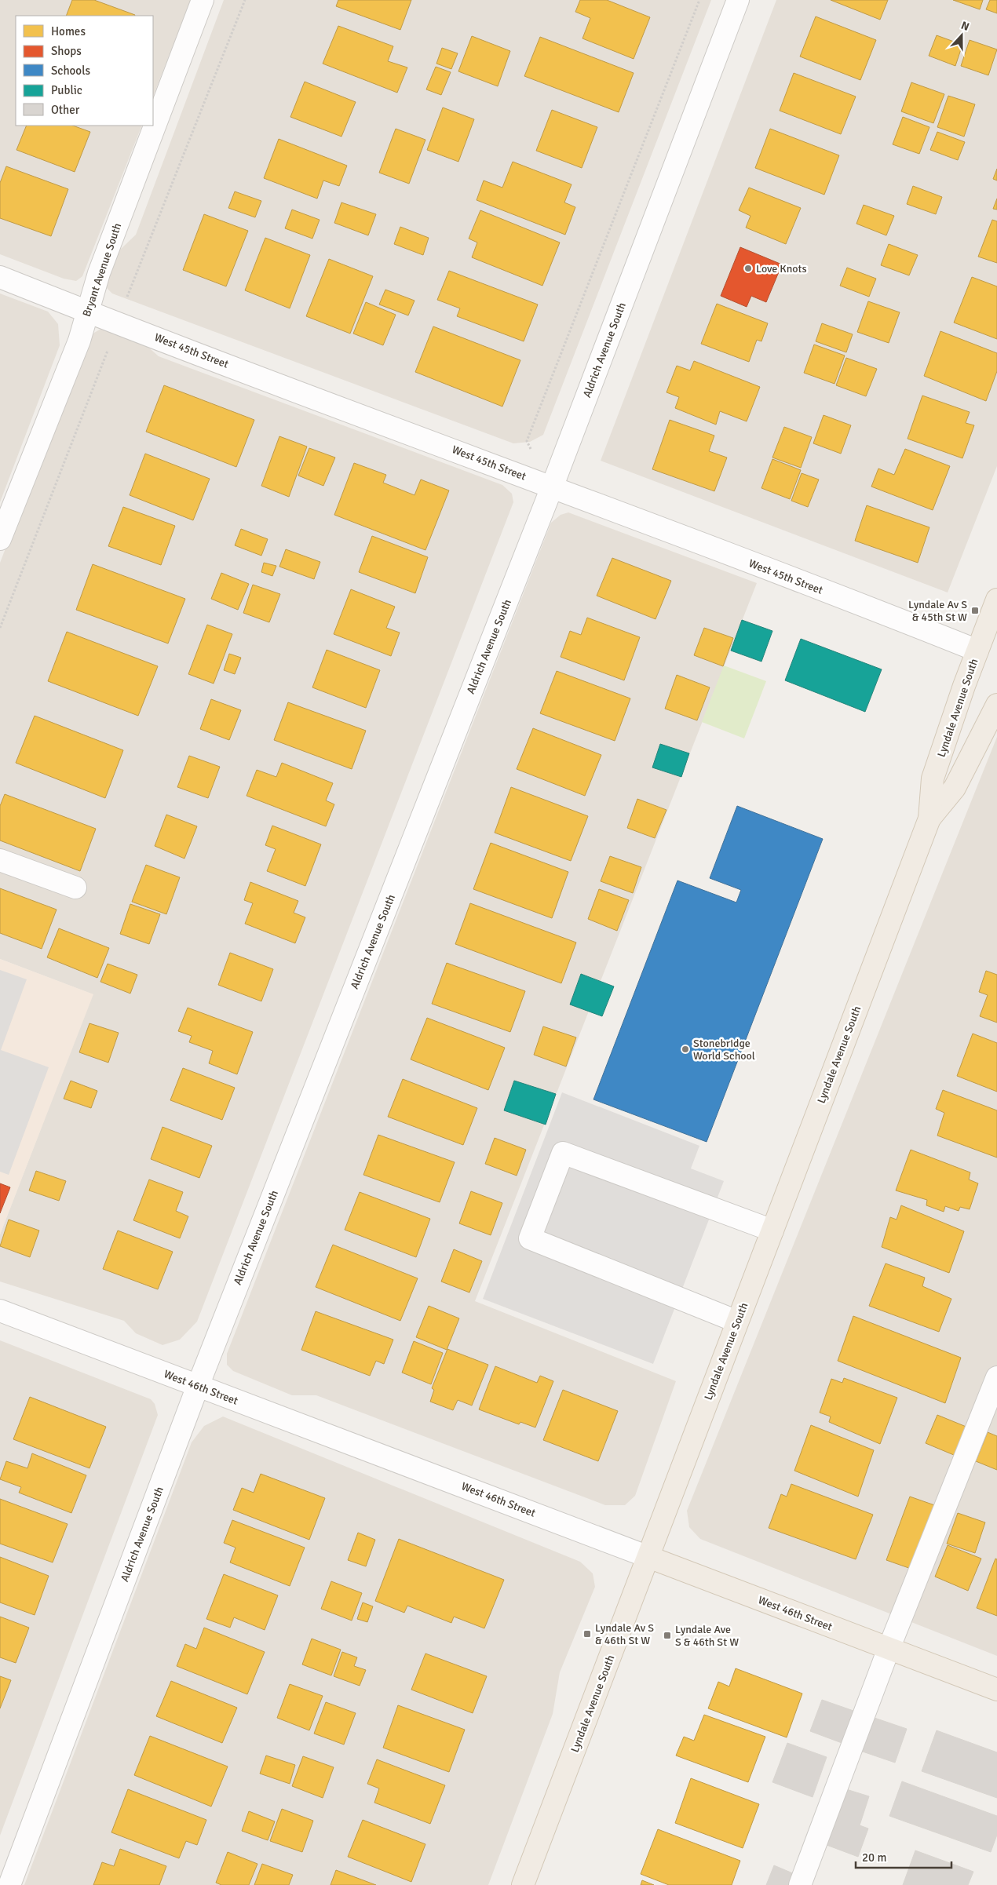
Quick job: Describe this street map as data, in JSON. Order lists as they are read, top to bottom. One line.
{"streets":{"main road":["Lyndale Avenue South","West 46th Street"],"street":["Bryant Avenue South","Aldrich Avenue South","West 45th Street"]},"crossings":[["Bryant Avenue South","West 45th Street"],["Aldrich Avenue South","West 45th Street"],["Aldrich Avenue South","West 46th Street"],["West 45th Street","Lyndale Avenue South"],["Lyndale Avenue South","West 46th Street"]],"places":{"other":["Love Knots","Stonebridge World School"],"transit":["Lyndale Av S & 45th St W","Lyndale Av S & 46th St W","Lyndale Ave S & 46th St W"]},"legend":["Homes","Shops","Schools","Public","Other"],"scale_bar":"20 m","north":"top"}
